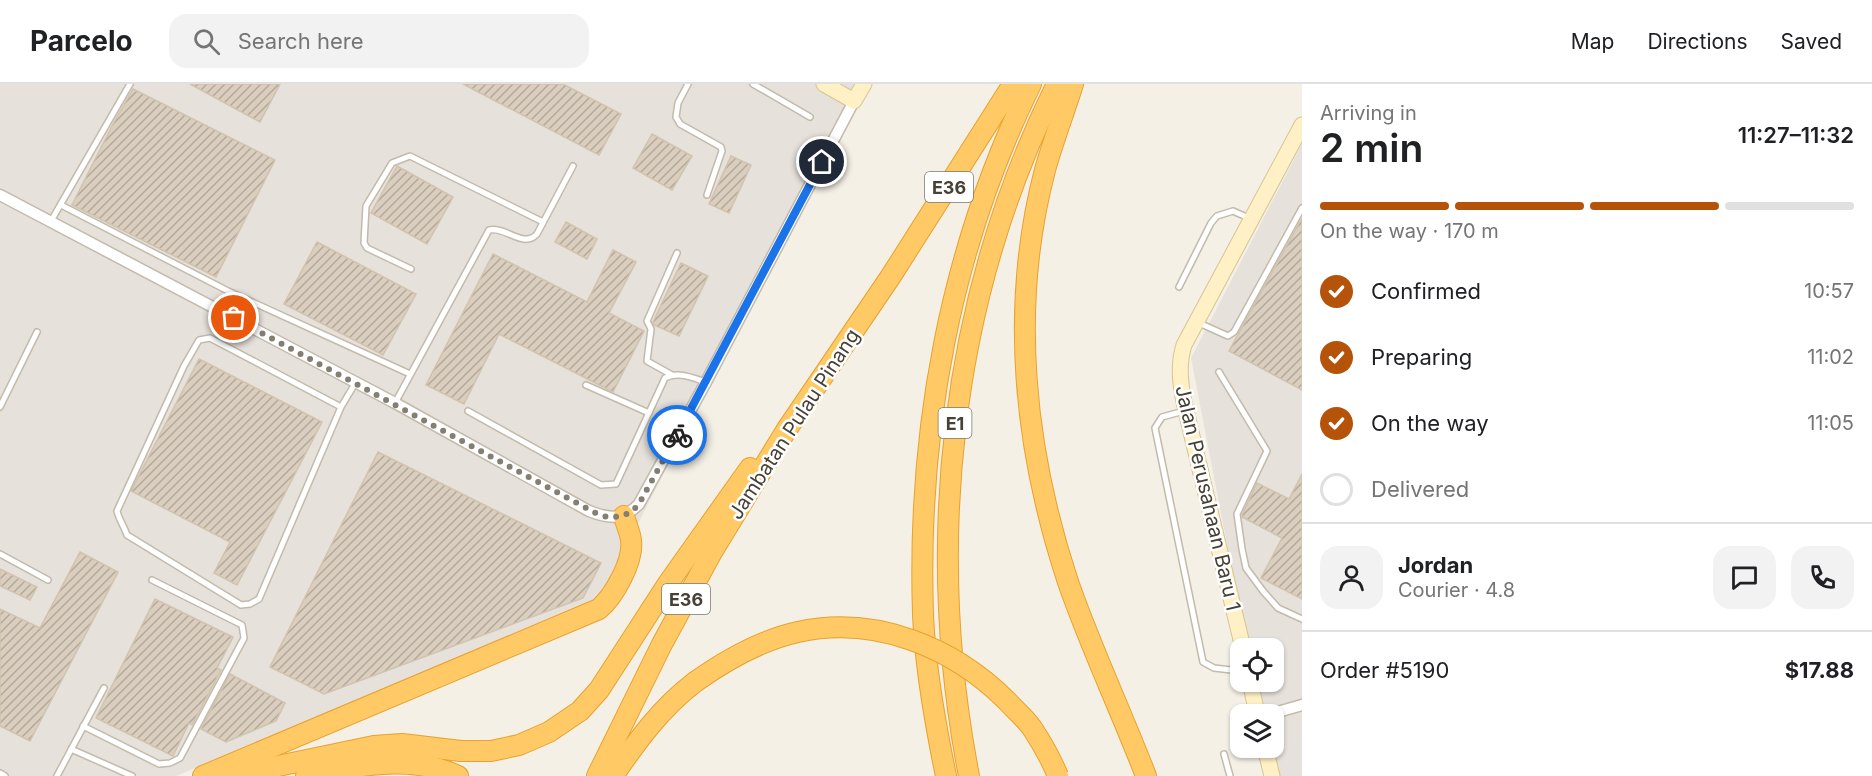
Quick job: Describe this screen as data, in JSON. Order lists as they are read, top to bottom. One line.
{"streets":{"highway":["E36","E1","Jambatan Pulau Pinang"],"street":["Jalan Perusahaan Baru 1"]},"page":{"header":"Parcelo","search":"Search here","nav":["Map","Directions","Saved"],"heading":["2 min","Arriving in","11:27–11:32"],"panel":["Jordan","Courier · 4.8","Order #5190","$17.88"],"bar":"On the way · 170 m","list":[["Confirmed","10:57"],["Preparing","11:02"],["On the way","11:05"],"Delivered"]}}
